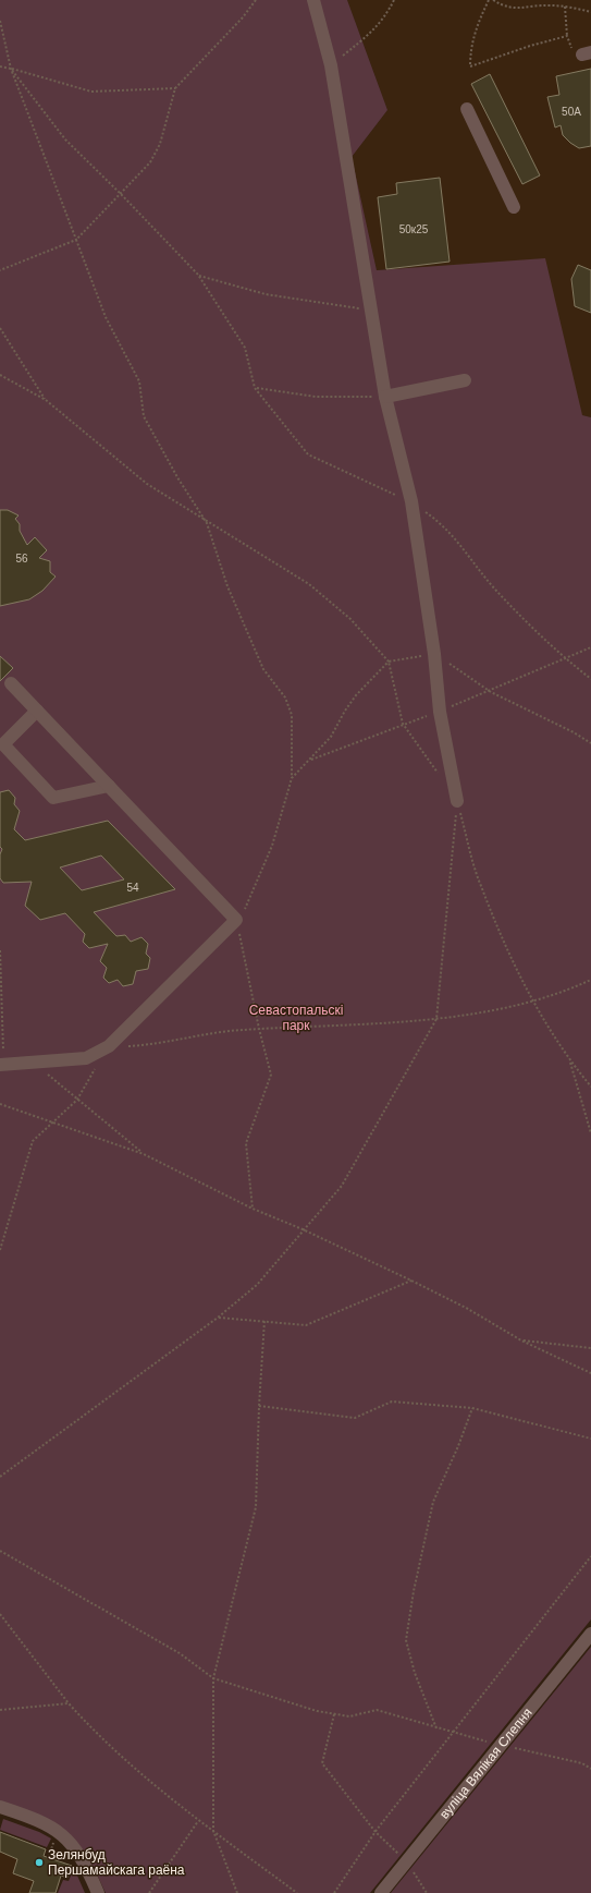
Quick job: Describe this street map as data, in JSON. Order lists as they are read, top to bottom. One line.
{"streets":{"street":["вуліца Вялікая Слепня"]},"parks":["Севастопальскі парк"],"places":["Зелянбуд Першамайскага раёна"],"house_numbers":["50А","50к25","56","54"]}
